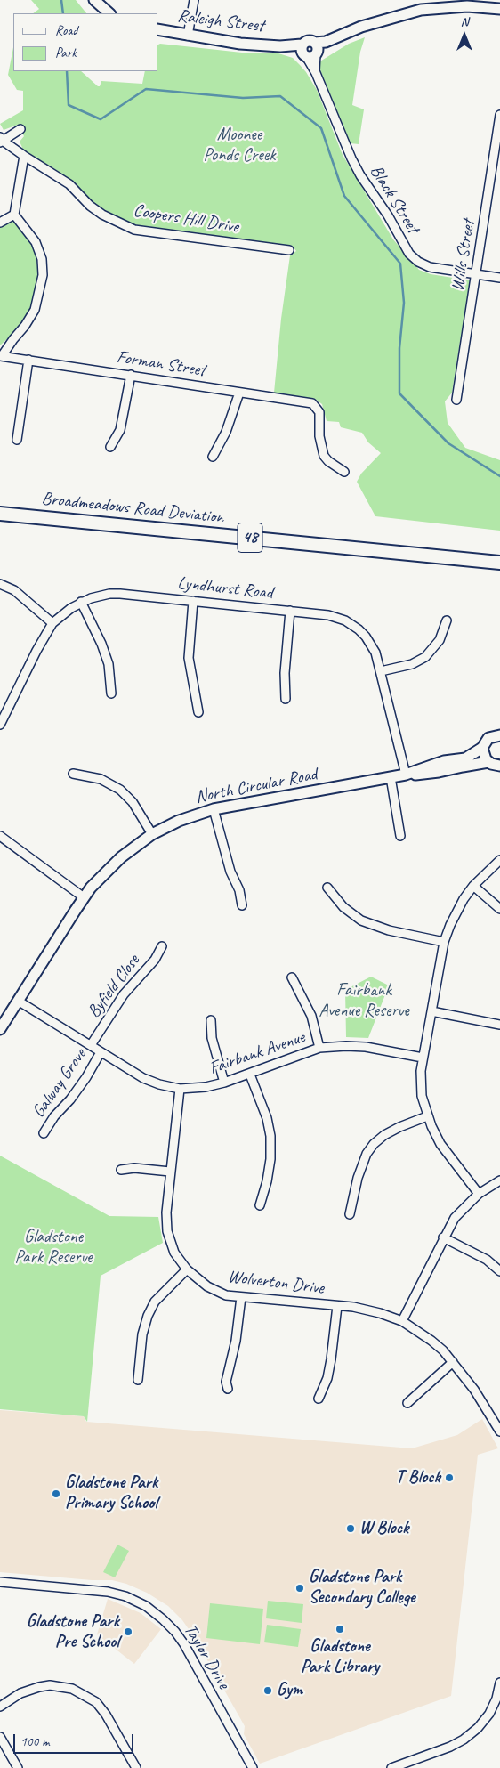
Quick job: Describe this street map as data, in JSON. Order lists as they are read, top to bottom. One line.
{"streets":{"main road":["Broadmeadows Road Deviation","48"],"street":["Raleigh Street","Black Street","Coopers Hill Drive","Wills Street","Forman Street","Lyndhurst Road","North Circular Road","Byfield Close","Fairbank Avenue","Galway Grove","Wolverton Drive","Taylor Drive"]},"crossings":[["Raleigh Street","Black Street"],["Black Street","Wills Street"],["Lyndhurst Road","North Circular Road"],["North Circular Road","Fairbank Avenue"],["Byfield Close","Fairbank Avenue"],["Fairbank Avenue","Galway Grove"],["Fairbank Avenue","Wolverton Drive"]],"parks":["Moonee Ponds Creek","Fairbank Avenue Reserve","Gladstone Park Reserve"],"places":["T Block","Gladstone Park Primary School","W Block","Gladstone Park Secondary College","Gladstone Park Library","Gladstone Park Pre School","Gym"],"legend":["Road","Park"],"scale_bar":"100 m","north":"top"}
